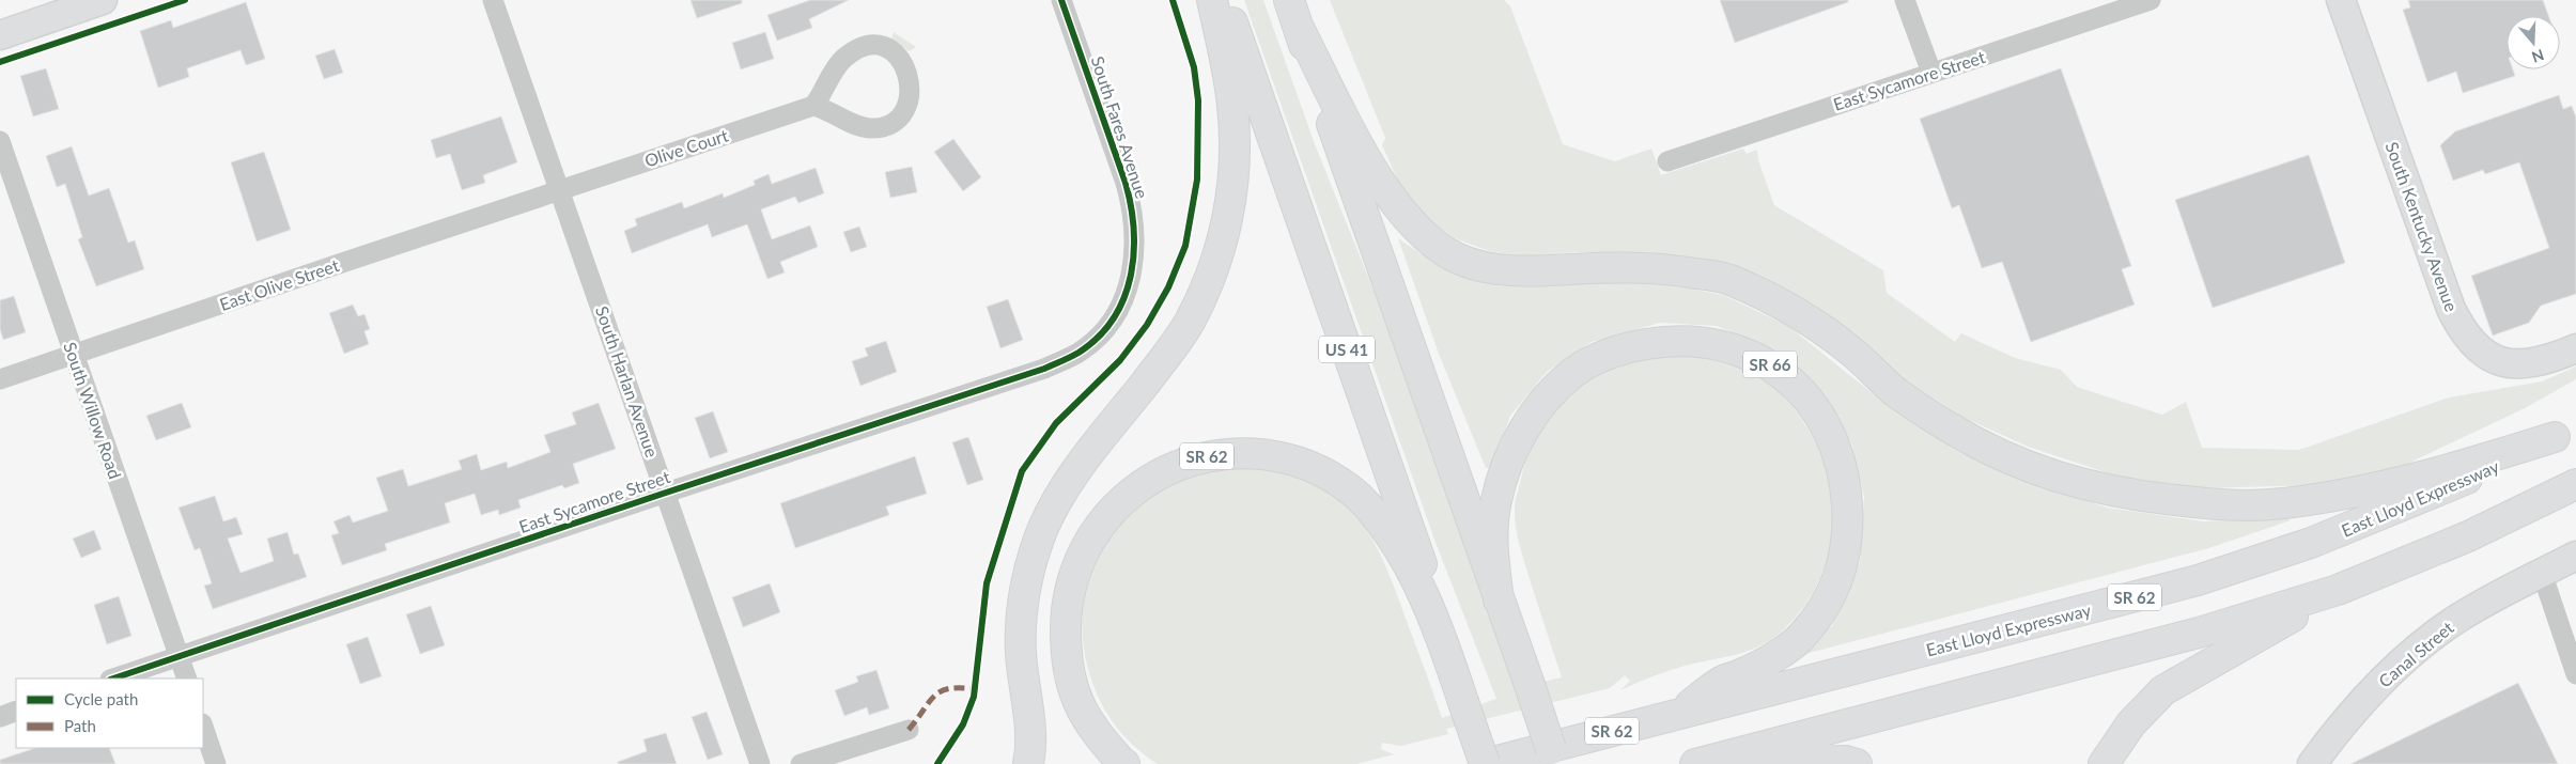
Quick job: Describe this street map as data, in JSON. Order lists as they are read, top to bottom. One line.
{"streets":{"highway":["US 41","SR 66","SR 62","East Lloyd Expressway"],"street":["East Sycamore Street","South Fares Avenue","Olive Court","South Kentucky Avenue","East Olive Street","South Harlan Avenue","South Willow Road","Canal Street"]},"crossings":[["East Sycamore Street","South Fares Avenue"],["East Sycamore Street","South Harlan Avenue"],["East Sycamore Street","South Willow Road"],["Olive Court","East Olive Street"],["Olive Court","South Harlan Avenue"],["East Olive Street","South Harlan Avenue"],["East Olive Street","South Willow Road"],["US 41","SR 62"],["US 41","East Lloyd Expressway"],["SR 66","East Lloyd Expressway"]],"legend":["Cycle path","Path"],"north":"bottom"}
